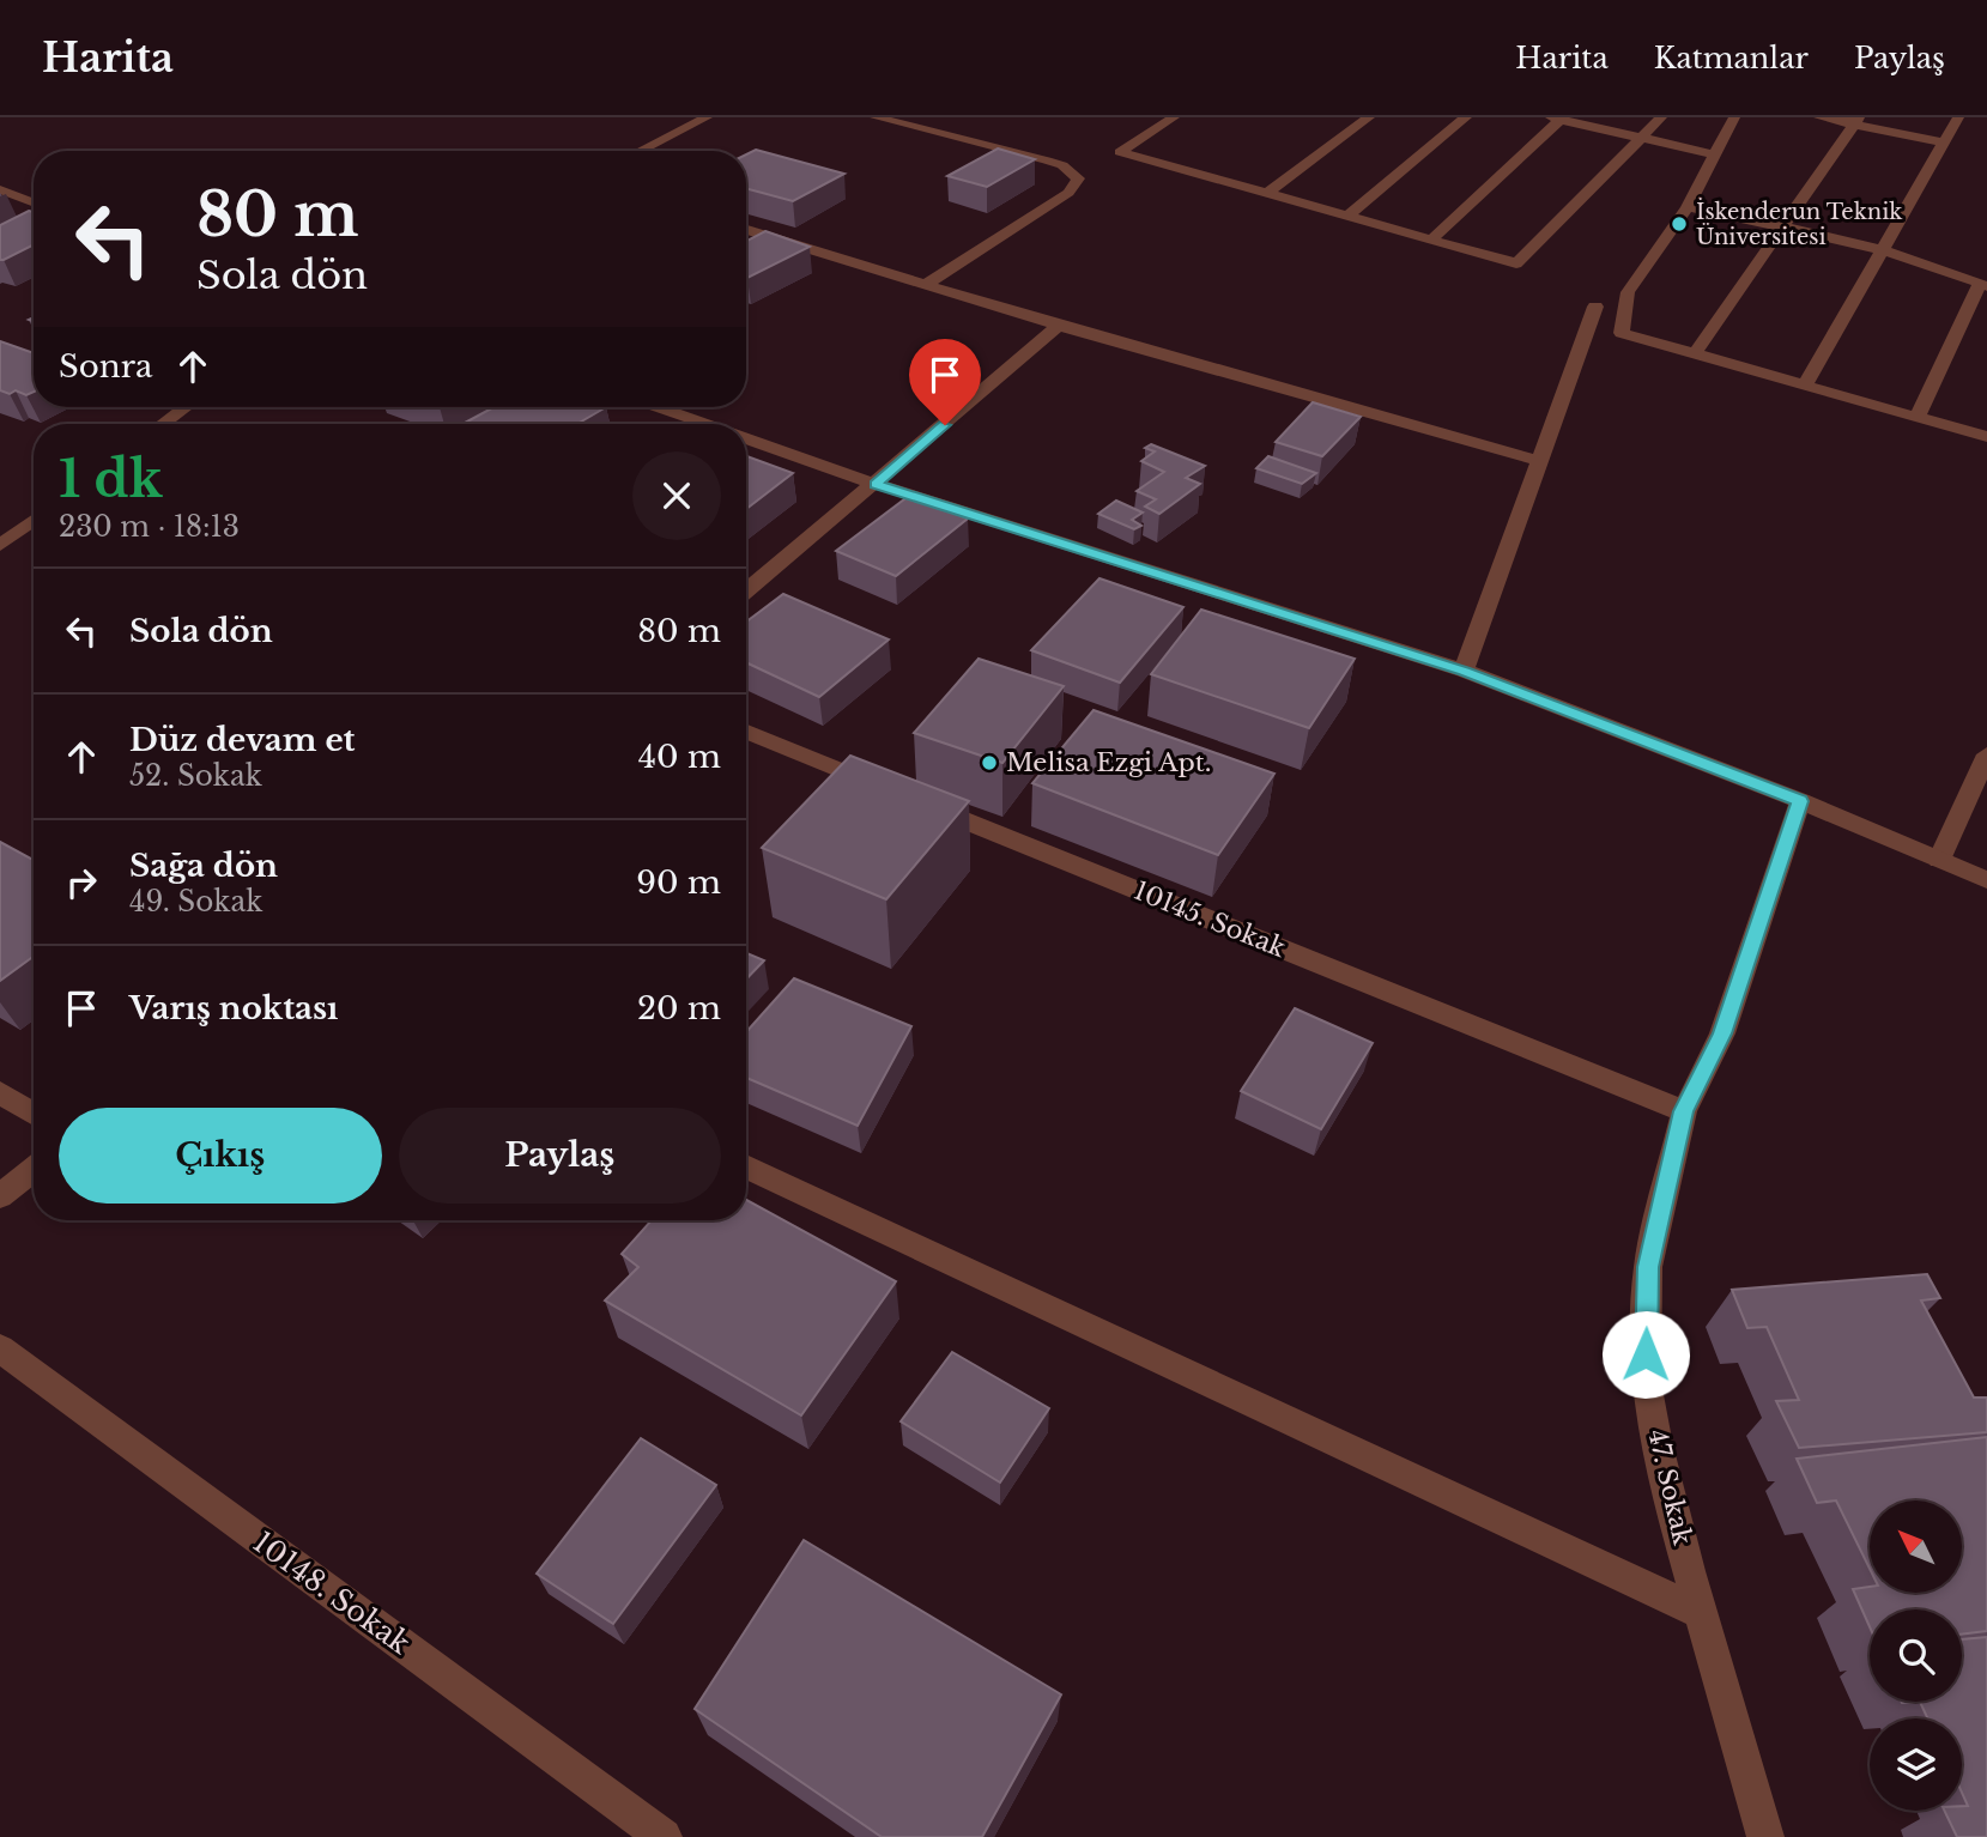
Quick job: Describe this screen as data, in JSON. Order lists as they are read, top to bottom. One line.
{"streets":{"street":["10145. Sokak","47. Sokak","10148. Sokak"]},"crossings":[["10145. Sokak","47. Sokak"]],"places":["İskenderun Teknik Üniversitesi","Melisa Ezgi Apt."],"north":"top left","page":{"header":"Harita","nav":["Harita","Katmanlar","Paylaş"],"turn":["80 m","Sola dön"],"then":"Sonra","heading":["1 dk","230 m · 18:13"],"list":[{"name":"Sola dön","value":"80 m"},{"name":"Düz devam et","note":"52. Sokak","value":"40 m"},{"name":"Sağa dön","note":"49. Sokak","value":"90 m"},{"name":"Varış noktası","value":"20 m"}],"buttons":["Çıkış","Paylaş"]}}
